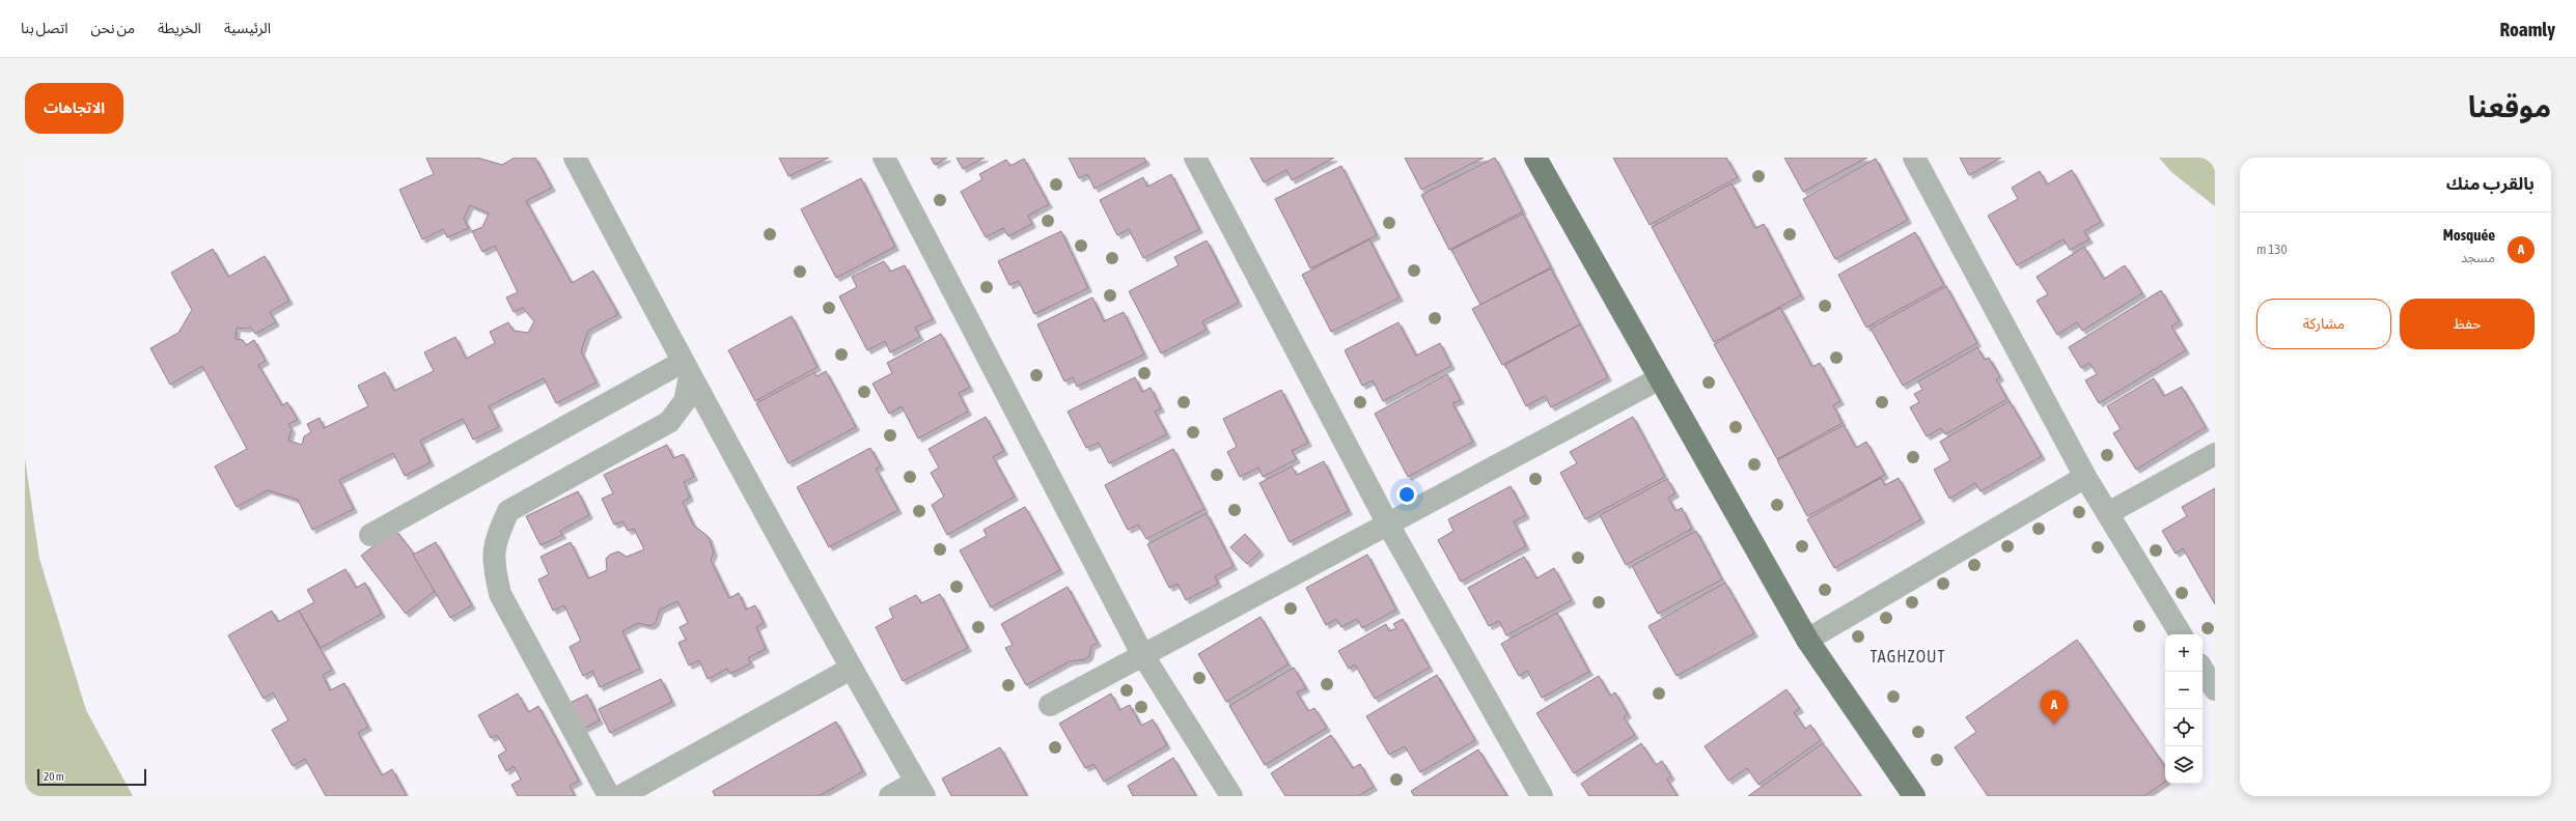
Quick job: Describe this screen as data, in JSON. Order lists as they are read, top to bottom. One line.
{"districts":["TAGHZOUT"],"scale_bar":"20 m","page":{"header":"Roamly","nav":["الرئيسية","الخريطة","من نحن","اتصل بنا"],"title":"موقعنا","buttons":["الاتجاهات",["حفظ","مشاركة"]],"heading":"بالقرب منك","list":[{"mark":"A","name":"Mosquée","note":"مسجد","value":"130 m"}],"map_buttons":["+","−"],"pins":"A","scale":"20 m"}}
